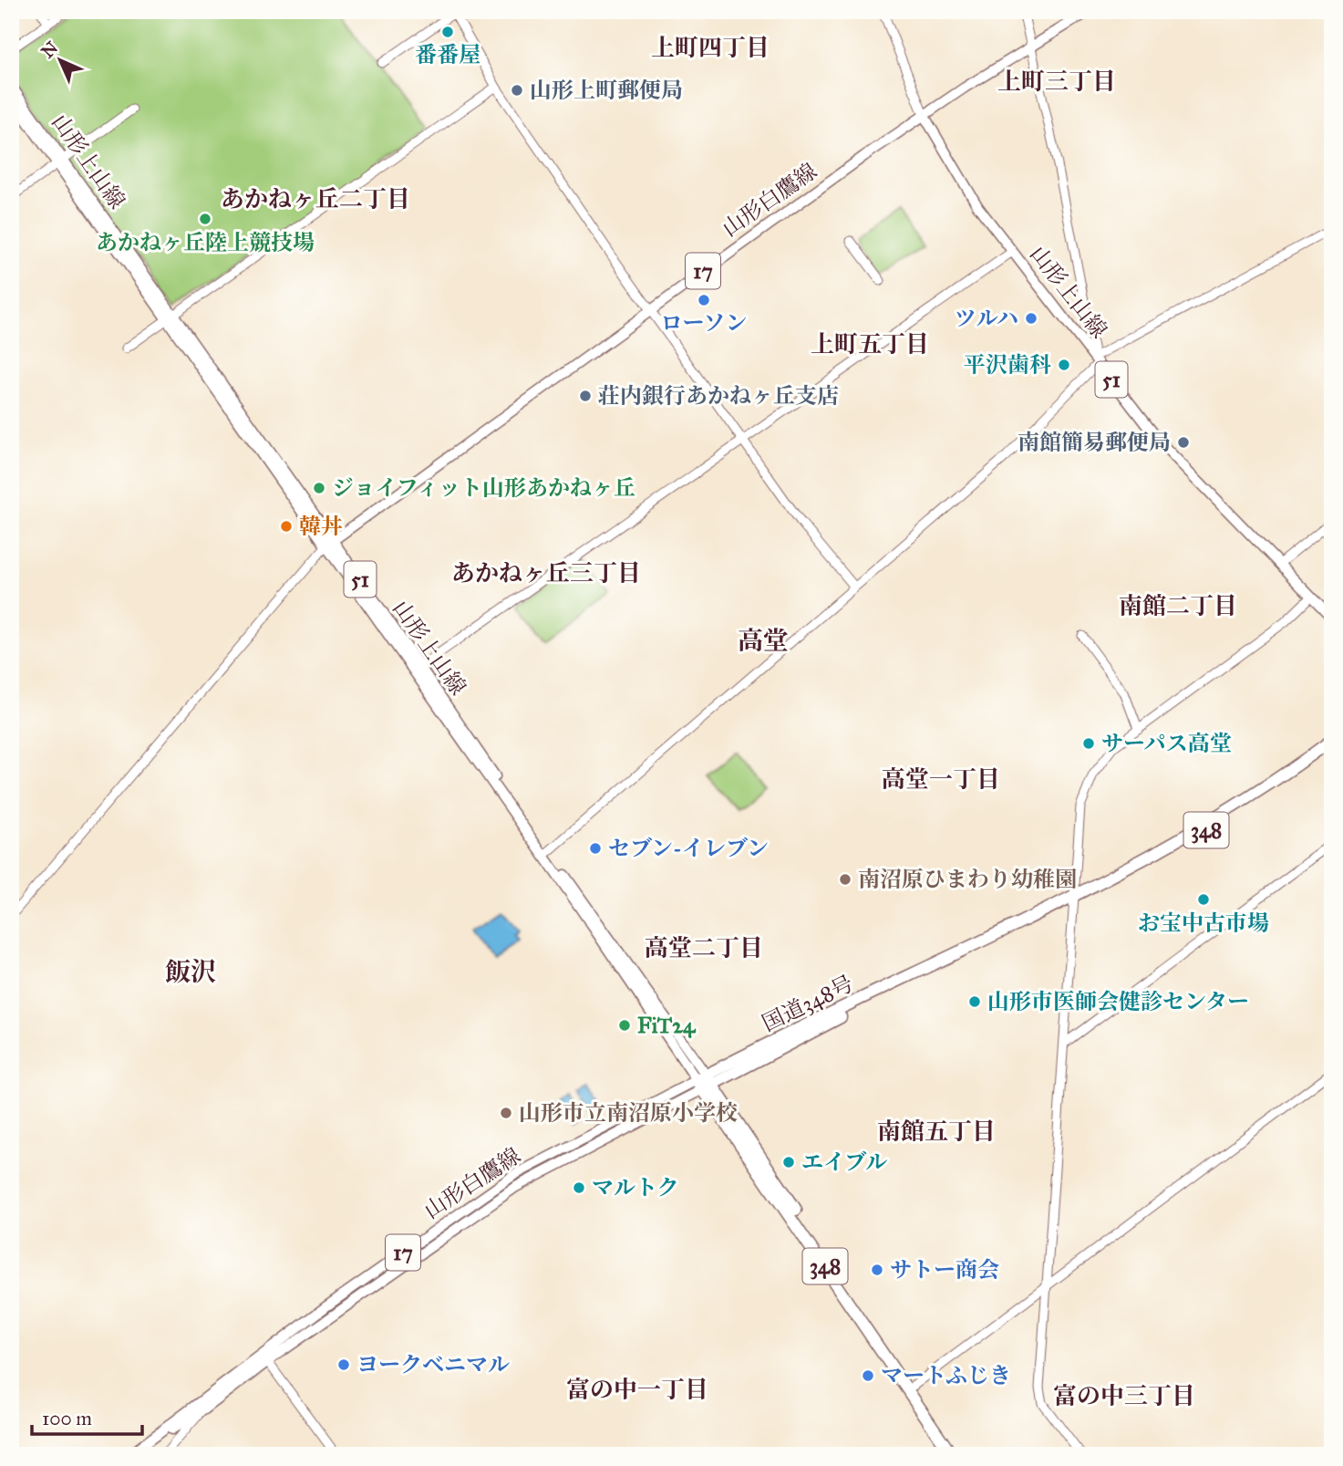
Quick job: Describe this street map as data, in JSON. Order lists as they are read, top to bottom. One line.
{"streets":{"highway":["348","国道348号"],"main road":["山形上山線","山形白鷹線","17","51"]},"crossings":[["山形上山線","山形白鷹線"],["山形上山線","348"],["山形上山線","国道348号"],["山形白鷹線","348"],["山形白鷹線","国道348号"],["348","国道348号"]],"districts":["上町四丁目","上町三丁目","あかねヶ丘二丁目","上町五丁目","あかねヶ丘三丁目","南館二丁目","高堂","高堂一丁目","高堂二丁目","飯沢","南館五丁目","富の中一丁目","富の中三丁目"],"places":["番番屋","山形上町郵便局","あかねヶ丘陸上競技場","ローソン","ツルハ","平沢歯科","荘内銀行あかねヶ丘支店","南館簡易郵便局","ジョイフィット山形あかねヶ丘","韓丼","サーパス高堂","セブン-イレブン","南沼原ひまわり幼稚園","お宝中古市場","山形市医師会健診センター","FiT24","山形市立南沼原小学校","エイブル","マルトク","サトー商会","ヨークベニマル","マートふじき"],"scale_bar":"100 m","north":"top left"}
